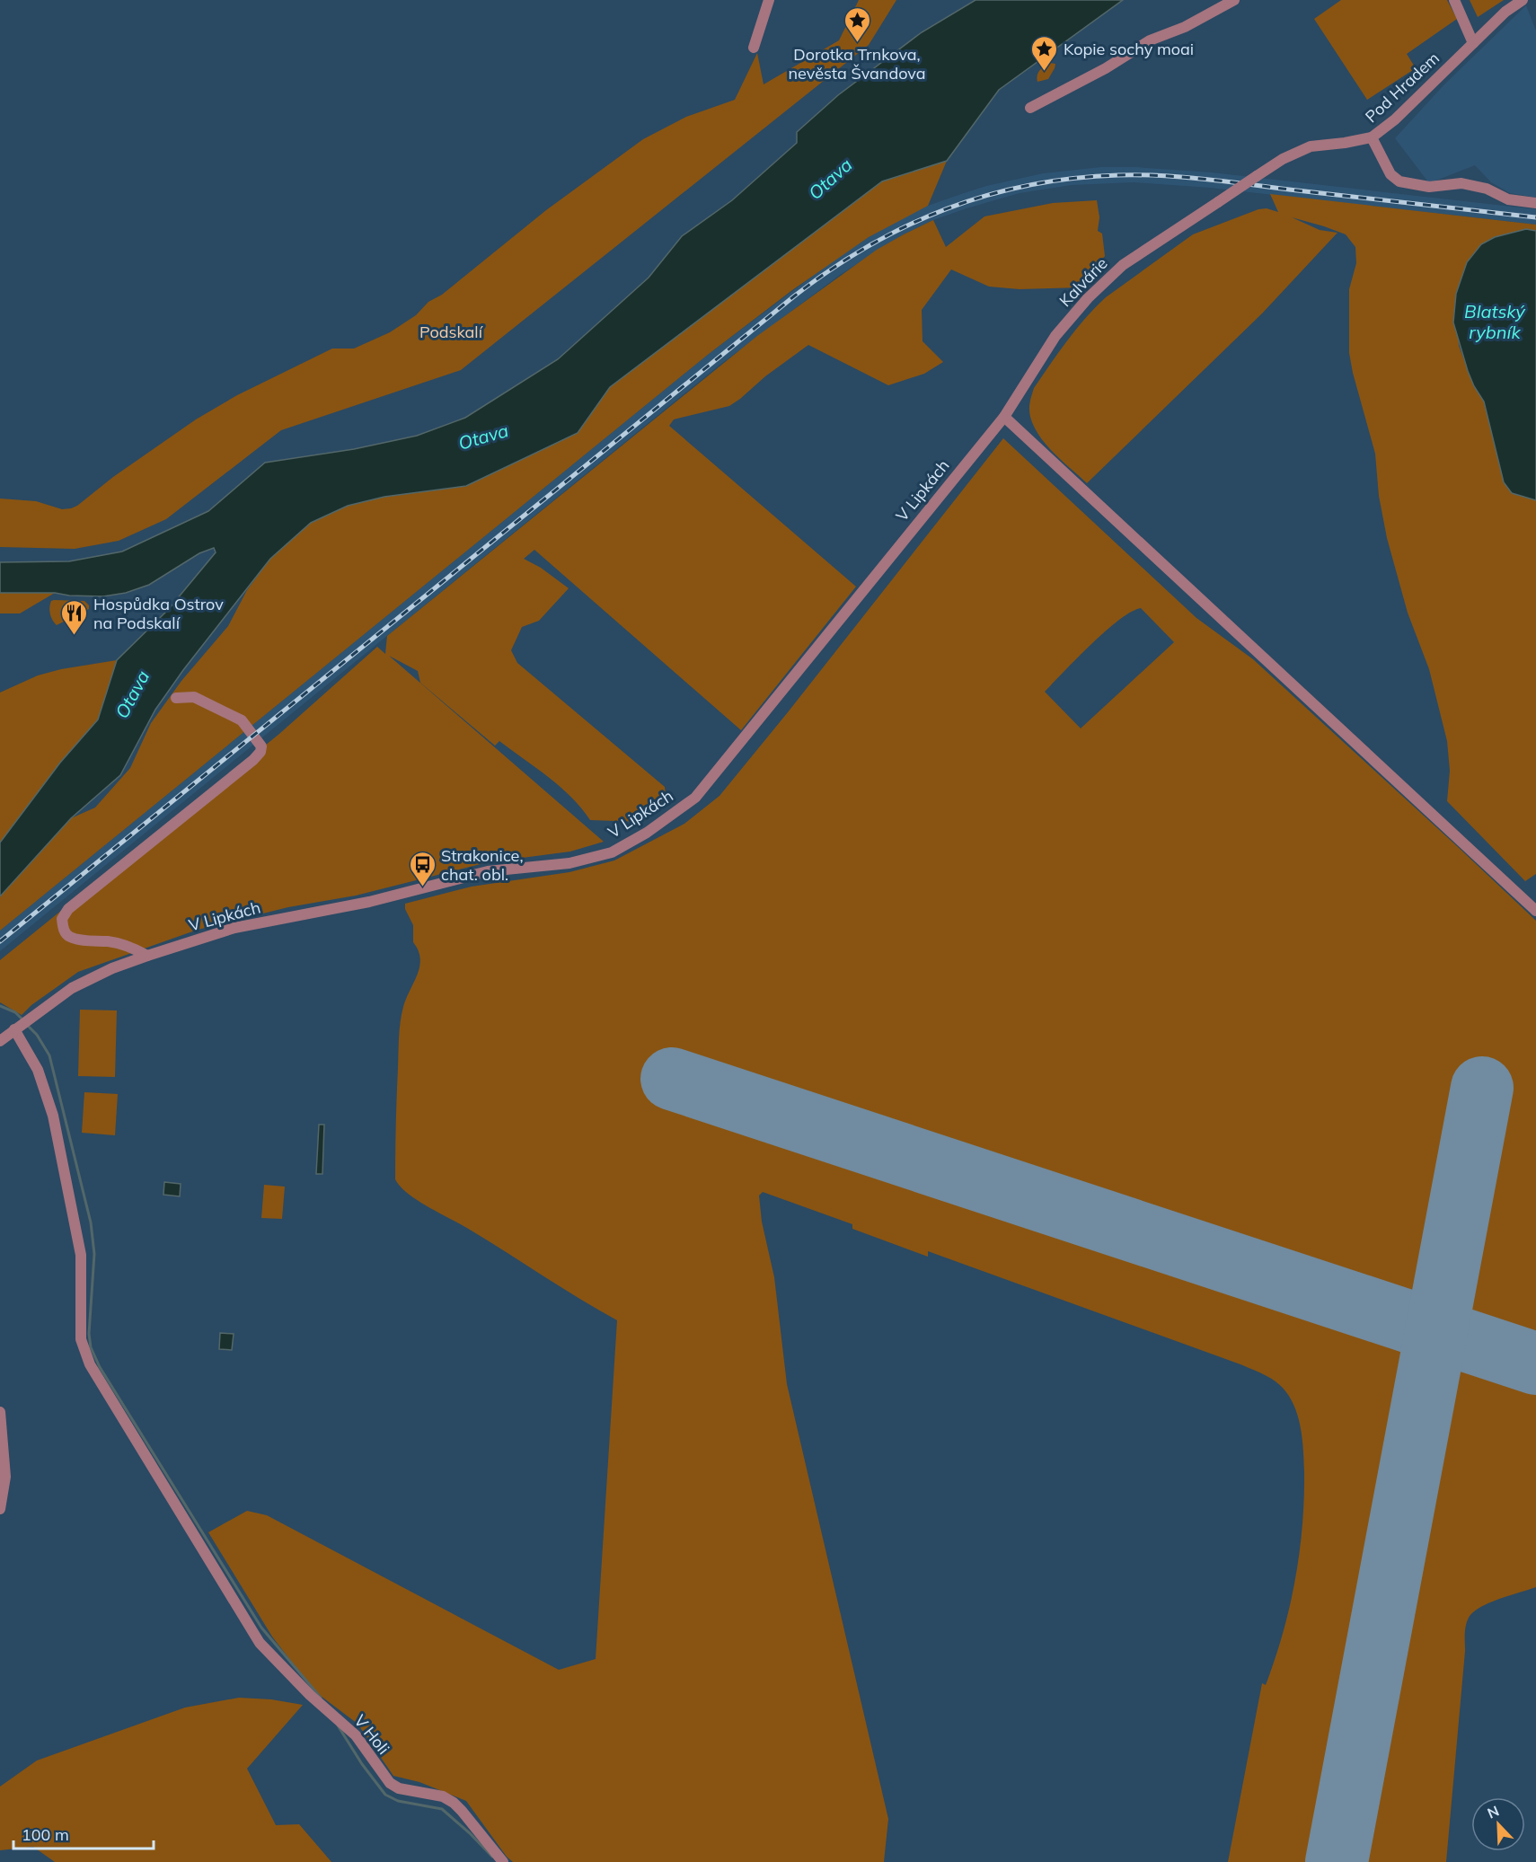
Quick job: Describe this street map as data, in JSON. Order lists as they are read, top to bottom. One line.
{"streets":{"street":["Pod Hradem","Kalvárie","V Lipkách","V Holi"]},"crossings":[["Pod Hradem","Kalvárie"],["Kalvárie","V Lipkách"],["V Lipkách","V Holi"]],"water":["Otava","Blatský rybník"],"parks":["Podskalí"],"places":{"place":["Dorotka Trnkova, nevěsta Švandova","Kopie sochy moai"],"restaurant":["Hospůdka Ostrov na Podskalí"],"bus stop":["Strakonice, chat. obl."]},"scale_bar":"100 m","north":"top left"}
